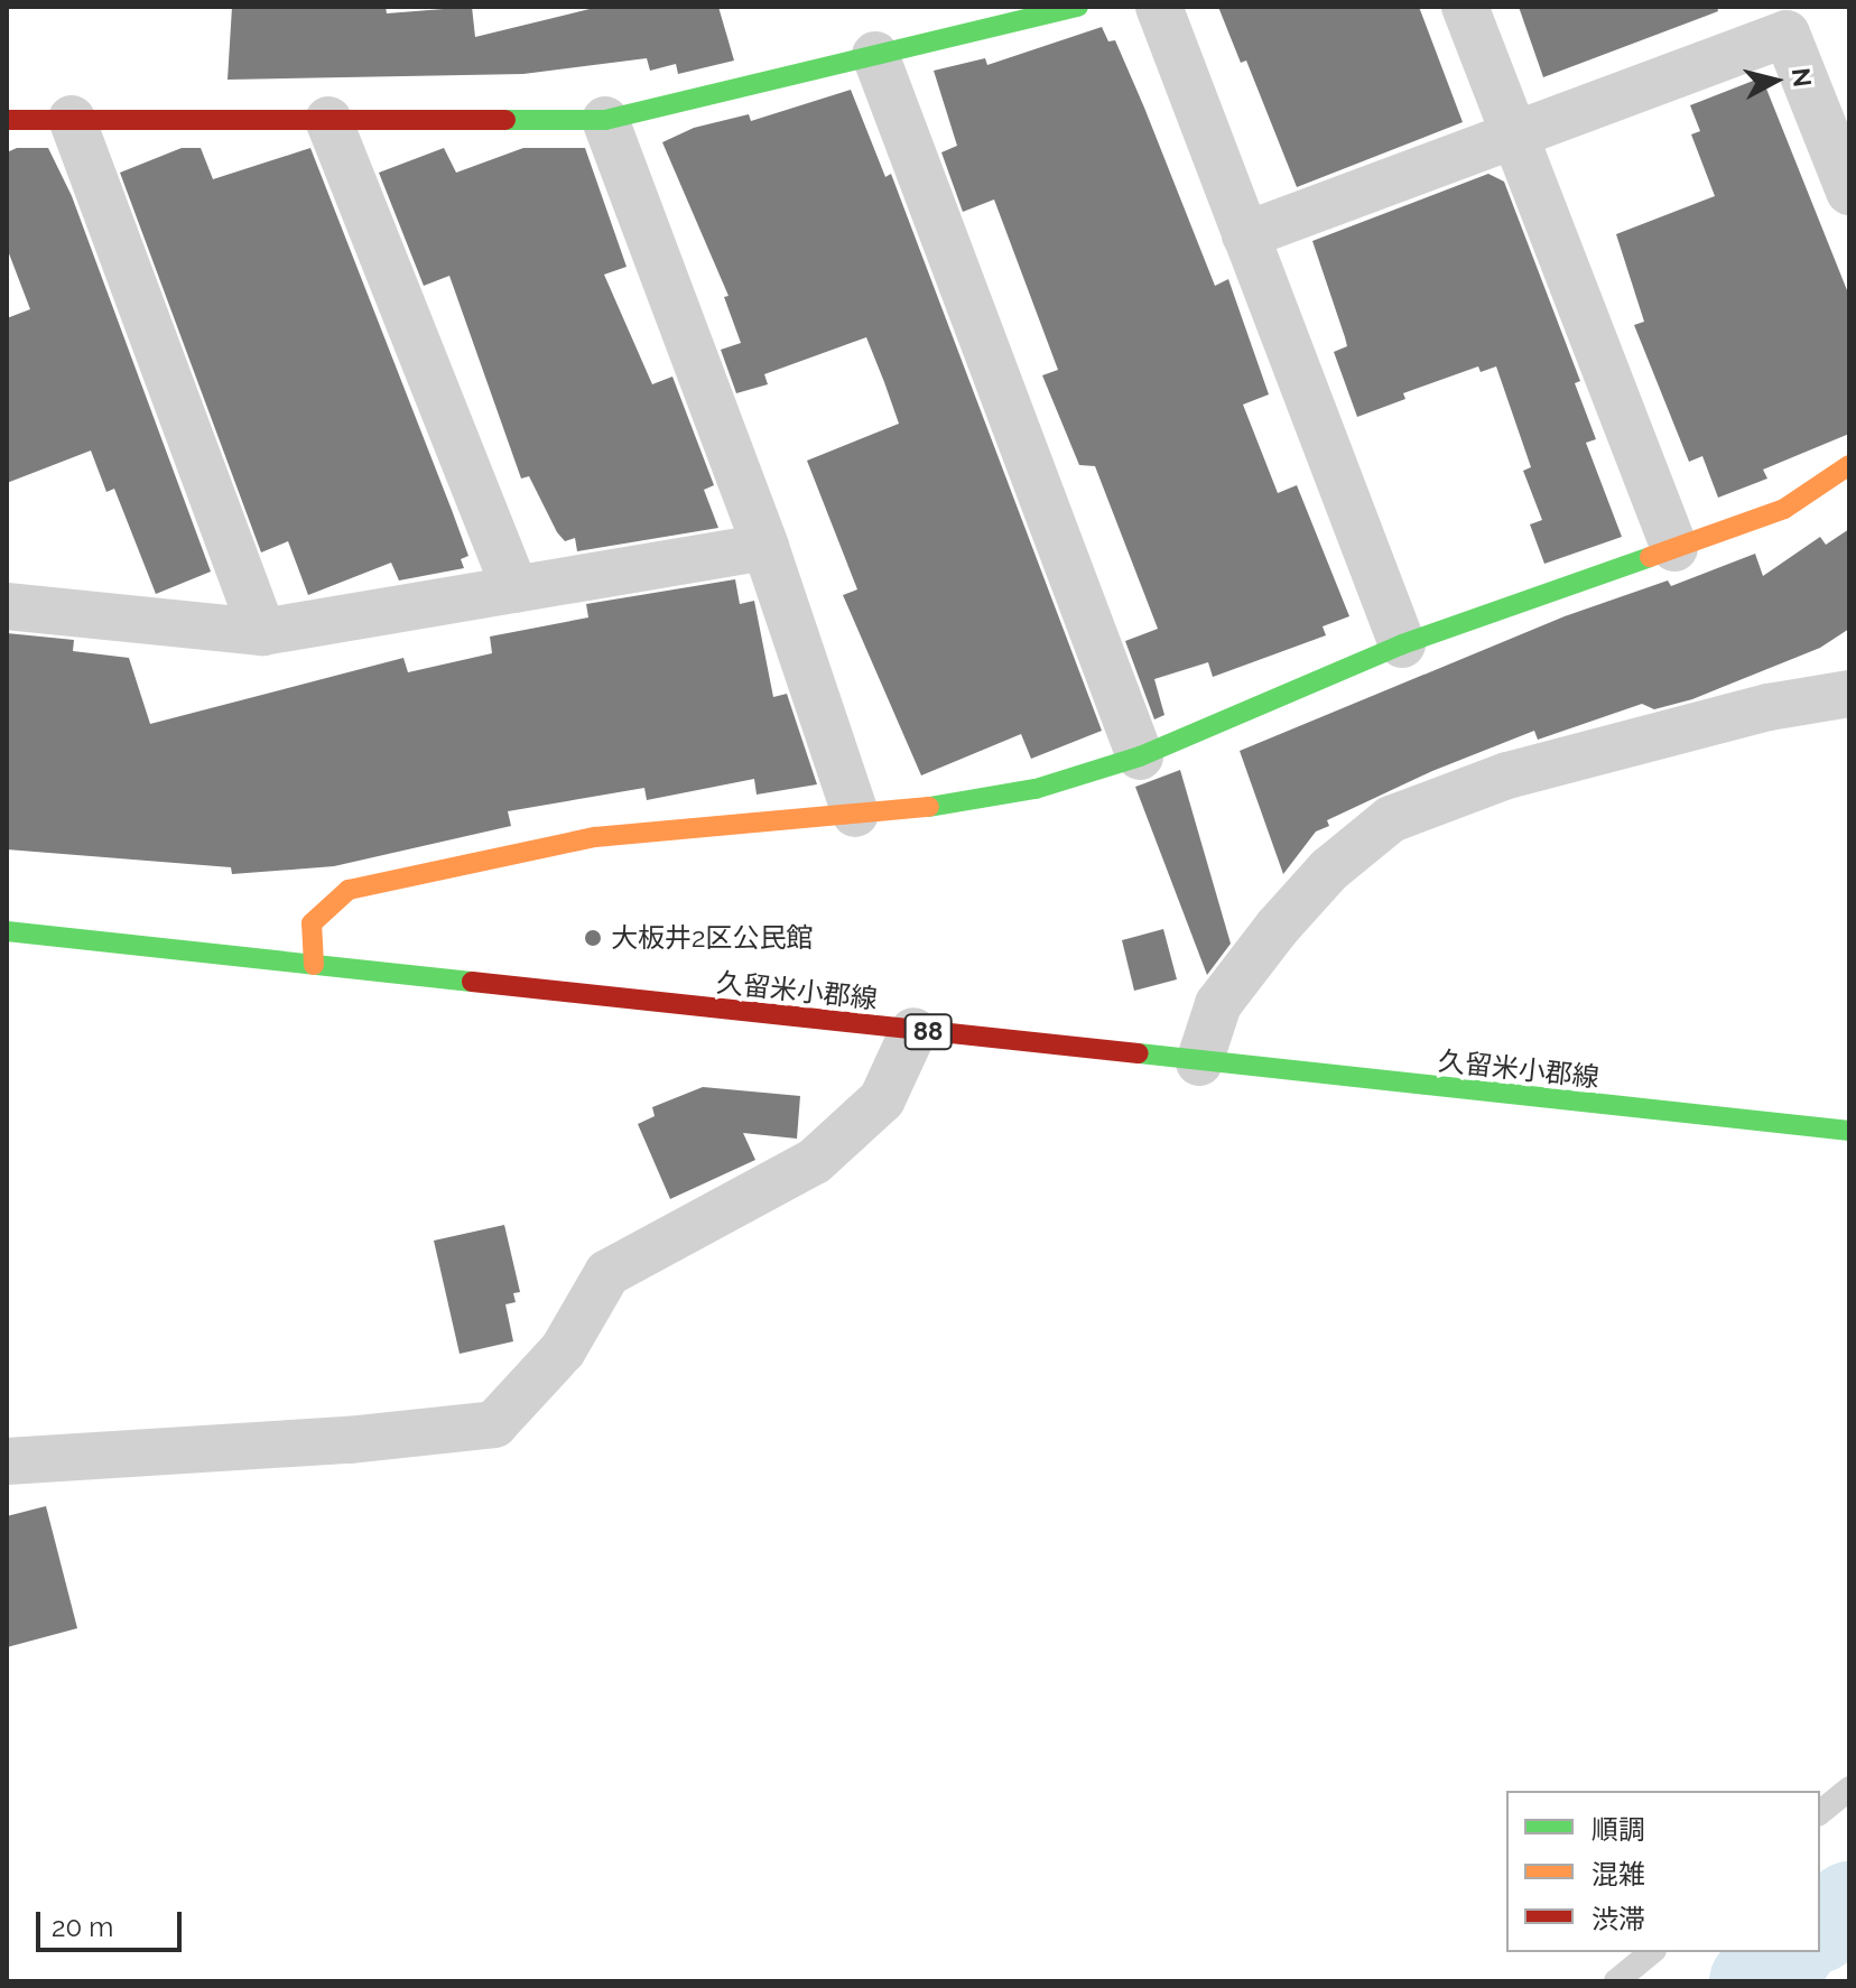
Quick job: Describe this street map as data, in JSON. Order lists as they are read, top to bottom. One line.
{"streets":{"street":["久留米小郡線","88"]},"places":["大板井2区公民館"],"legend":["順調","混雑","渋滞"],"scale_bar":"20 m","north":"right"}
